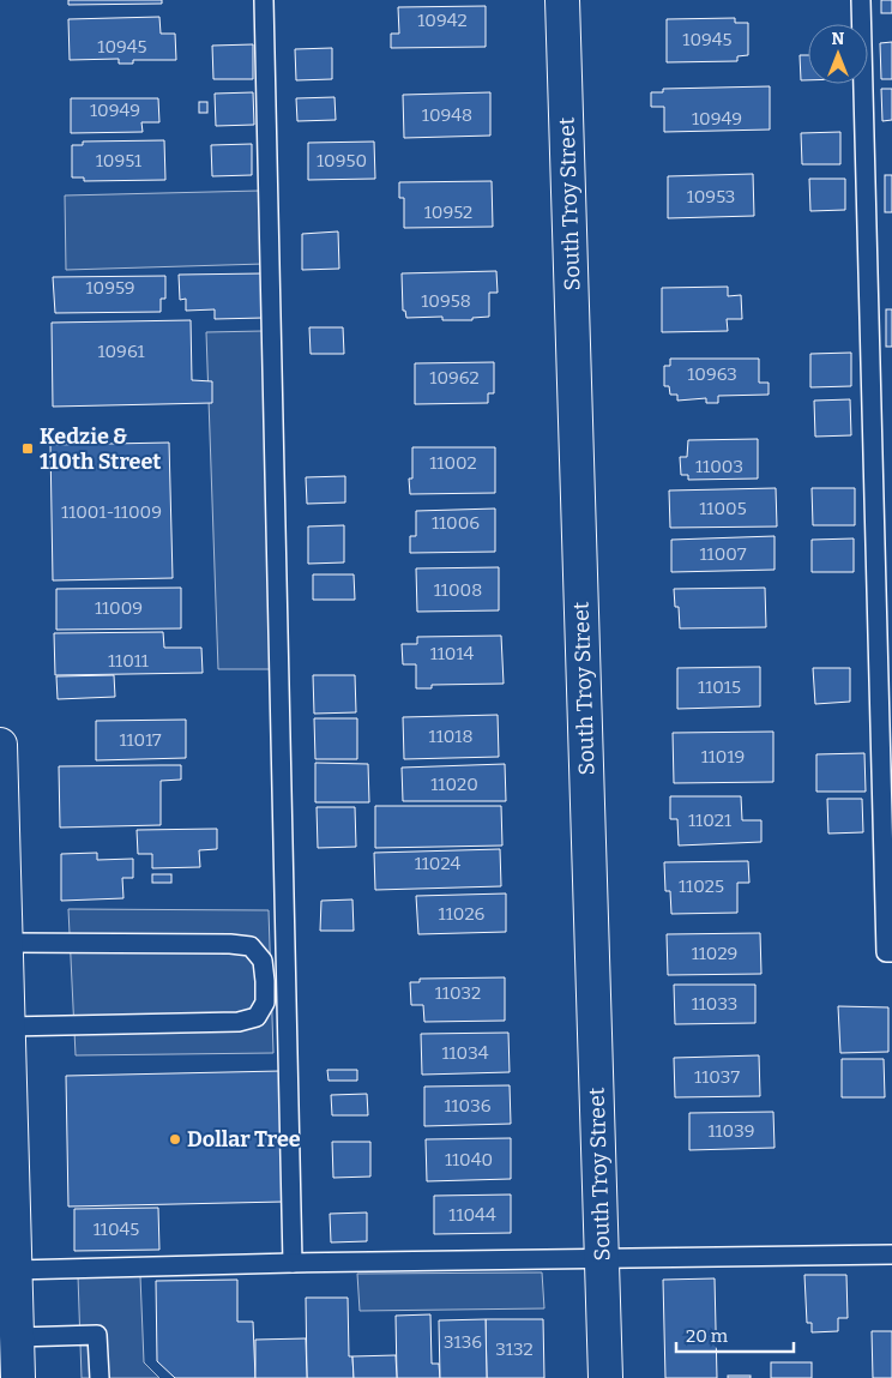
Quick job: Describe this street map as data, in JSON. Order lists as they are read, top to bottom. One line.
{"streets":{"street":["South Troy Street"]},"places":{"transit":["Kedzie & 110th Street"],"other":["Dollar Tree"]},"house_numbers":["10942","10945","10945","10949","10948","10949","10951","10950","10953","10952","10959","10958","10961","10963","10962","11002","11003","11005","11001-11009","11006","11007","11008","11009","11014","11011","11015","11018","11017","11019","11020","11021","11024","11025","11026","11029","11032","11033","11034","11037","11036","11039","11040","11044","11045","3136","3132"],"scale_bar":"20 m","north":"top"}
